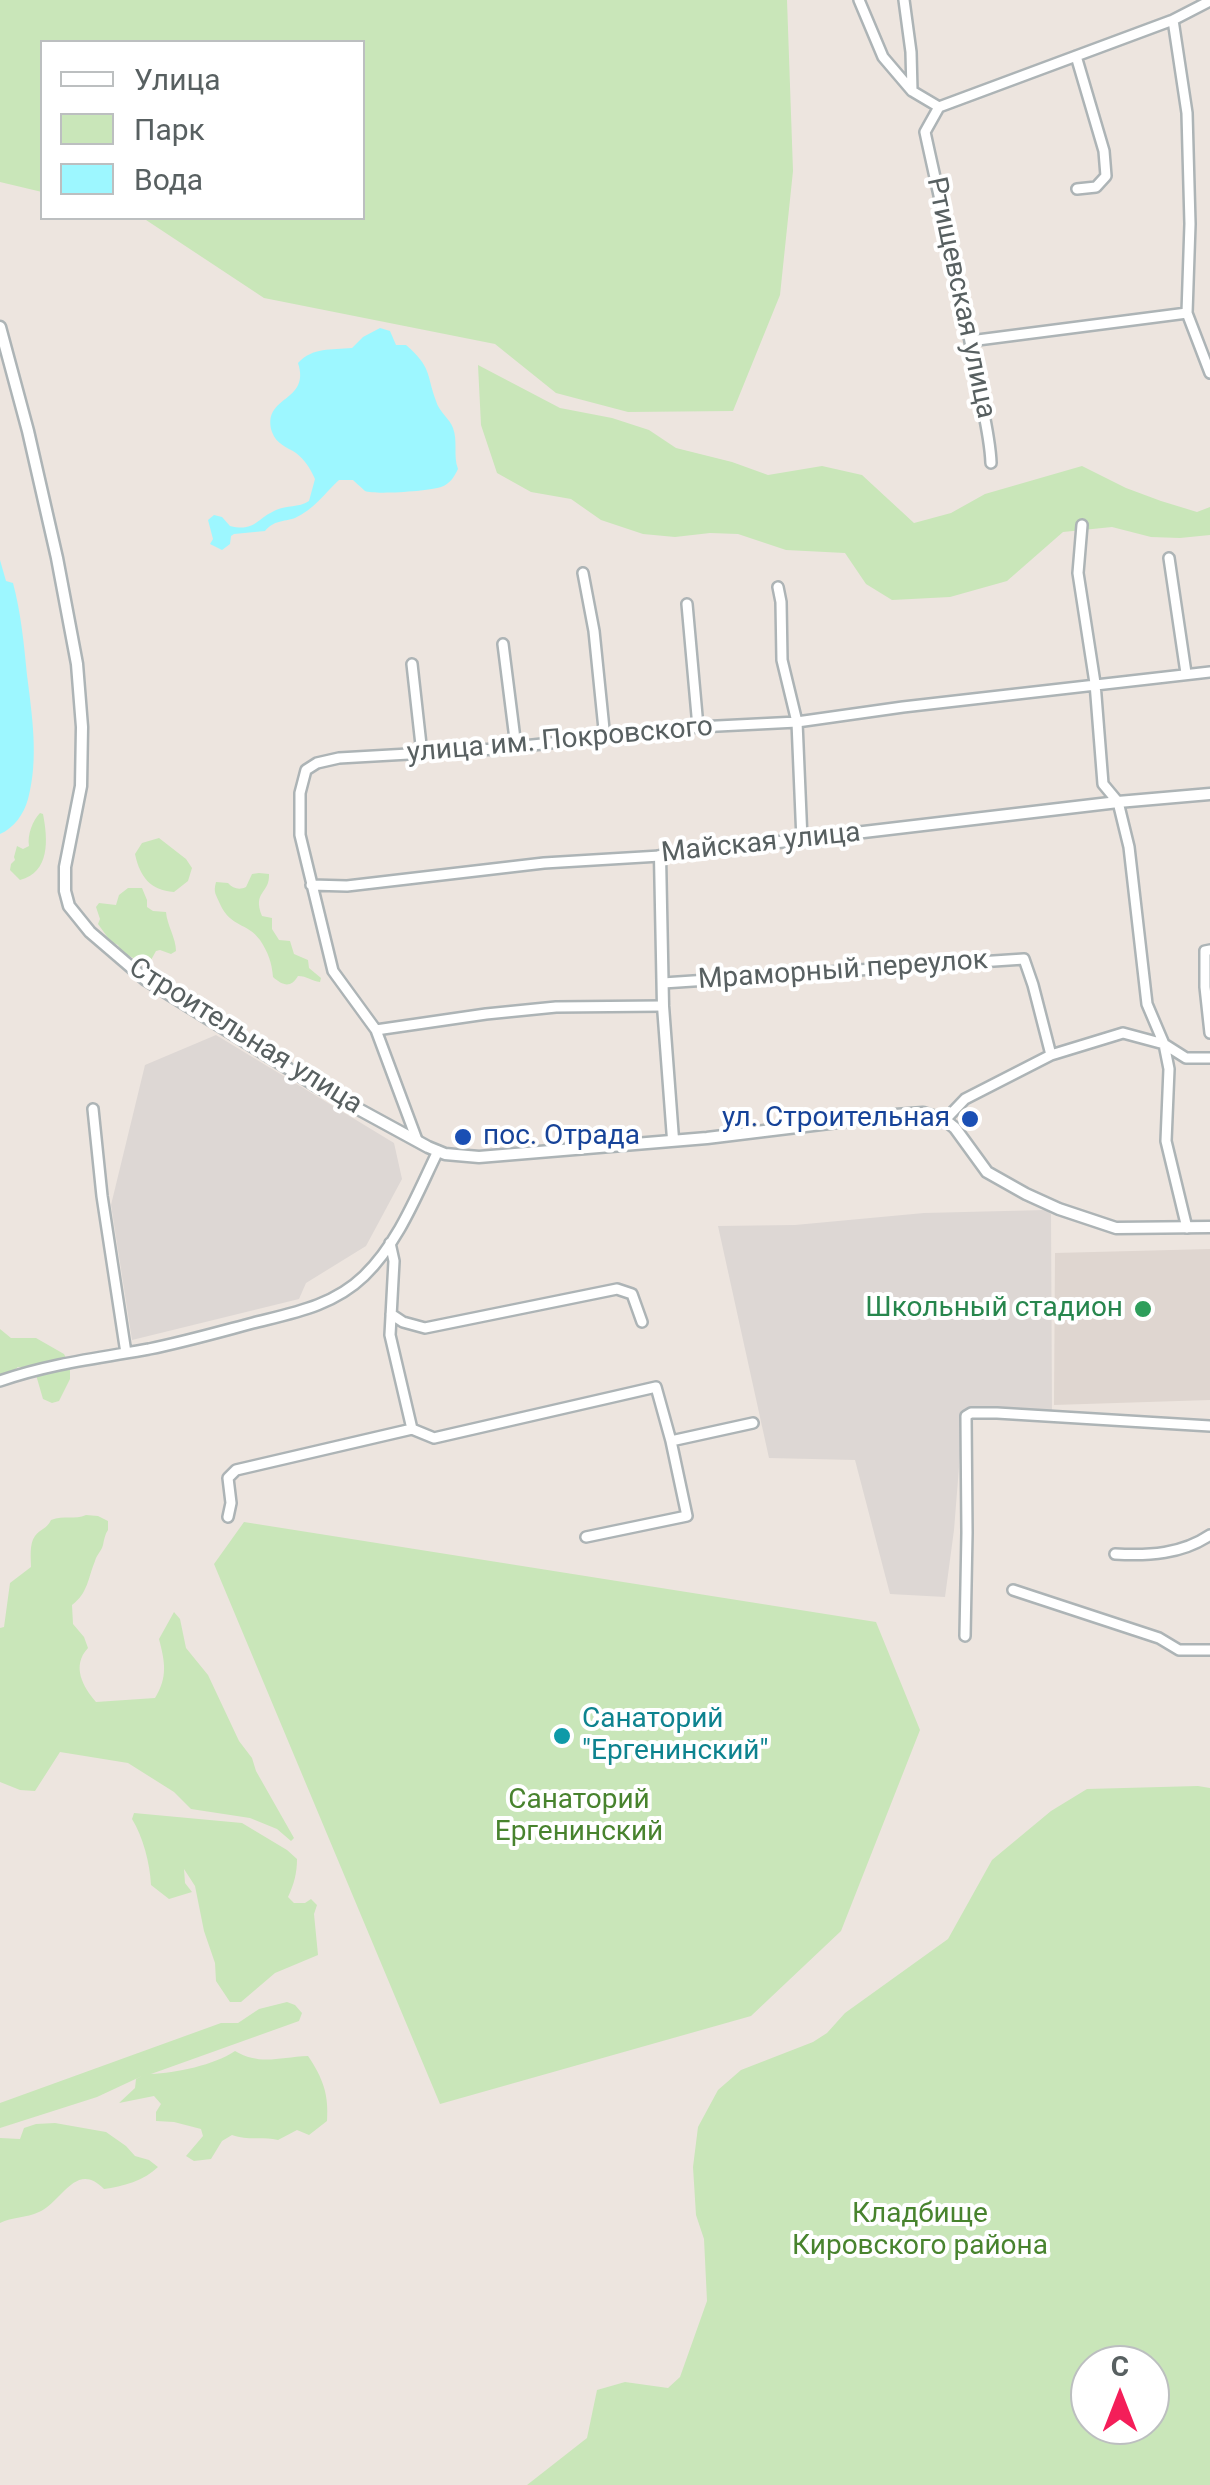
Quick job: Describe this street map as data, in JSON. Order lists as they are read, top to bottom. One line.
{"streets":{"street":["Ртищевская улица","улица им. Покровского","Майская улица","Мраморный переулок","Строительная улица"]},"crossings":[["улица им. Покровского","Майская улица"],["улица им. Покровского","Строительная улица"]],"parks":["Санаторий Ергенинский","Кладбище Кировского района"],"places":["ул. Строительная","пос. Отрада","Школьный стадион","Санаторий \"Ергенинский\""],"legend":["Улица","Парк","Вода"],"north":"top"}
